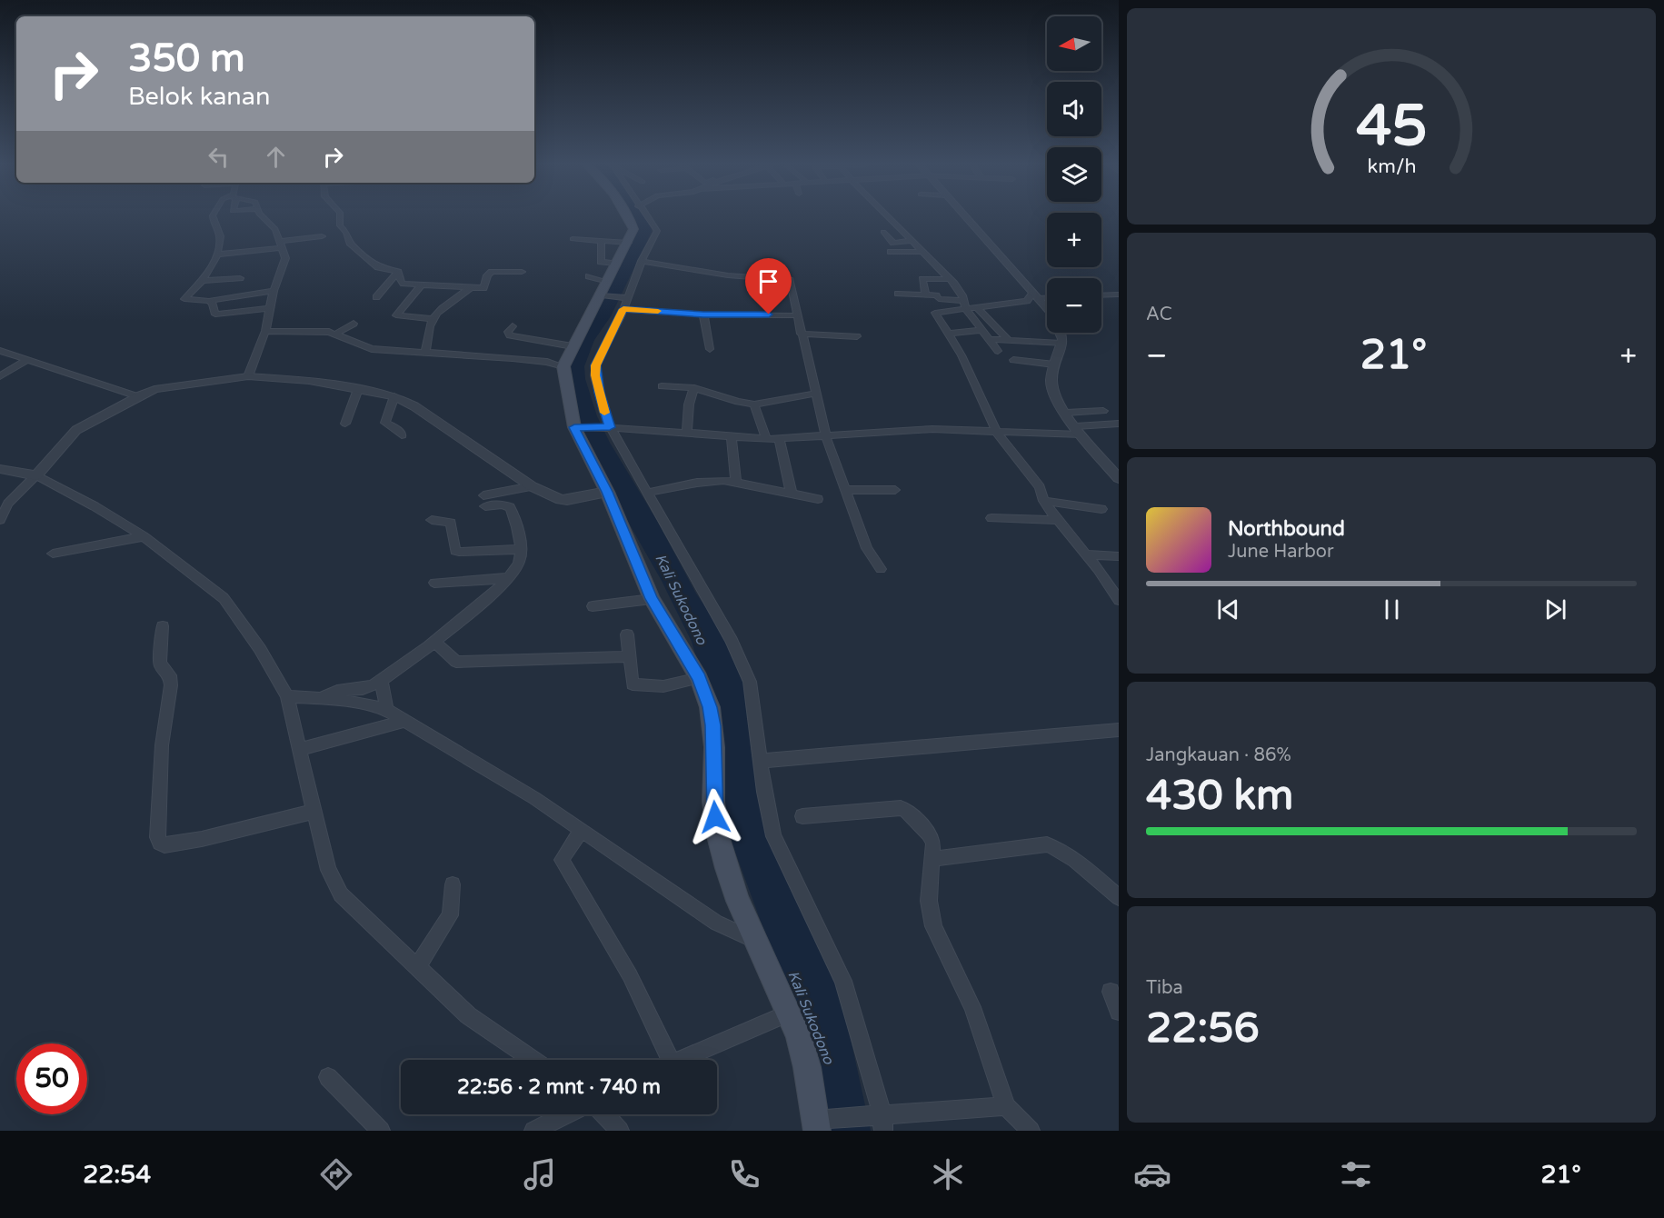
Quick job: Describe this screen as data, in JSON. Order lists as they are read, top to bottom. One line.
{"water":["Kali Sukodono"],"north":"left","page":{"map_buttons":["+","−"],"turn":["350 m","Belok kanan"],"tile":["AC",["Jangkauan · 86%","430 km"],["Tiba","22:56"]],"heat":["−","21°","+"],"song":["Northbound","June Harbor"],"limit":"50","trip":"22:56 · 2 mnt · 740 m","tabs":["22:54","21°"],"gauge":["45","km/h"]}}
